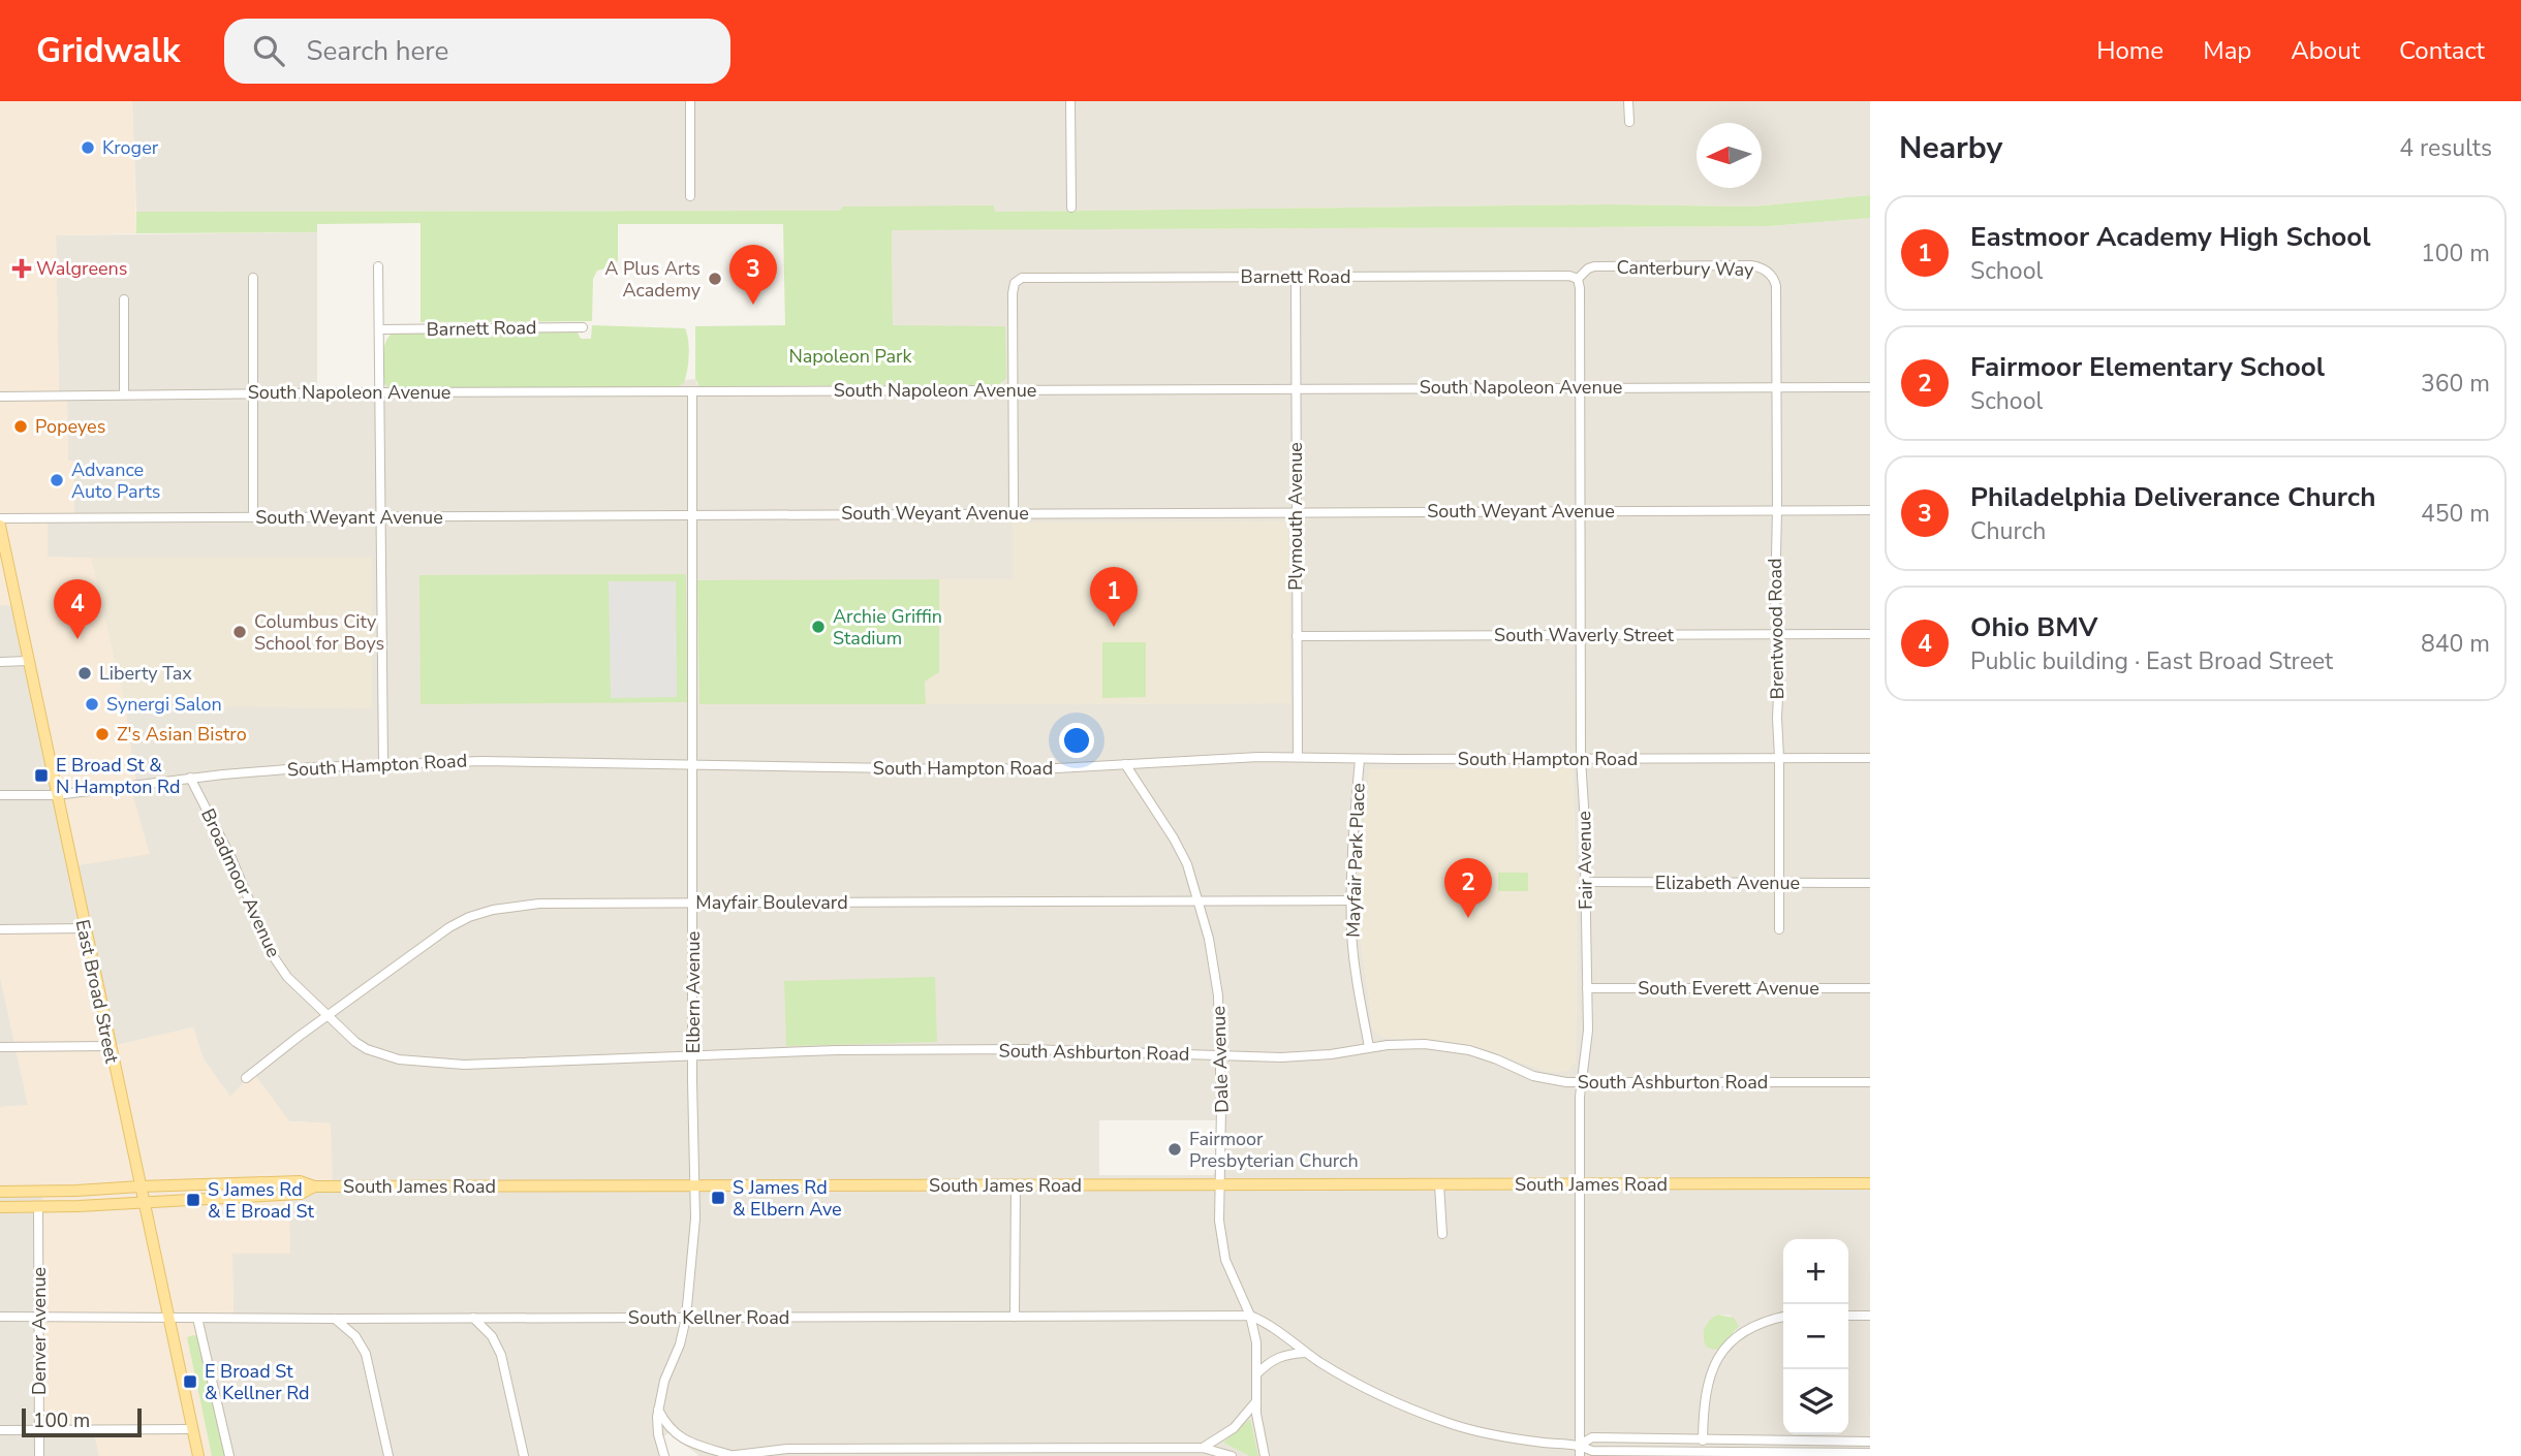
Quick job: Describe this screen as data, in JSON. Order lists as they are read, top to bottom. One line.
{"streets":{"main road":["East Broad Street","South James Road"],"street":["Canterbury Way","Barnett Road","South Napoleon Avenue","South Weyant Avenue","Plymouth Avenue","Brentwood Road","South Waverly Street","South Hampton Road","Mayfair Park Place","Fair Avenue","Broadmoor Avenue","Elizabeth Avenue","Mayfair Boulevard","South Everett Avenue","Elbern Avenue","South Ashburton Road","Dale Avenue","South Kellner Road","Denver Avenue"]},"crossings":[["Canterbury Way","Barnett Road"],["Canterbury Way","Brentwood Road"],["Canterbury Way","Fair Avenue"],["Barnett Road","South Napoleon Avenue"],["Barnett Road","Plymouth Avenue"],["Barnett Road","Fair Avenue"],["South Napoleon Avenue","Plymouth Avenue"],["South Napoleon Avenue","Brentwood Road"],["South Napoleon Avenue","Fair Avenue"],["South Napoleon Avenue","Elbern Avenue"],["South Weyant Avenue","Plymouth Avenue"],["South Weyant Avenue","Brentwood Road"],["South Weyant Avenue","Fair Avenue"],["South Weyant Avenue","Elbern Avenue"],["Plymouth Avenue","South Waverly Street"],["Plymouth Avenue","South Hampton Road"],["Brentwood Road","South Waverly Street"],["Brentwood Road","South Hampton Road"],["Brentwood Road","Elizabeth Avenue"],["South Waverly Street","Fair Avenue"],["South Hampton Road","Mayfair Park Place"],["South Hampton Road","Fair Avenue"],["South Hampton Road","Broadmoor Avenue"],["South Hampton Road","East Broad Street"],["South Hampton Road","Elbern Avenue"],["South Hampton Road","Dale Avenue"],["Mayfair Park Place","Mayfair Boulevard"],["Mayfair Park Place","South Ashburton Road"],["Fair Avenue","Elizabeth Avenue"],["Fair Avenue","South Everett Avenue"],["Fair Avenue","South Ashburton Road"],["Fair Avenue","South James Road"],["Broadmoor Avenue","Mayfair Boulevard"],["Broadmoor Avenue","South Ashburton Road"],["Mayfair Boulevard","Elbern Avenue"],["Mayfair Boulevard","South Ashburton Road"],["Mayfair Boulevard","Dale Avenue"],["East Broad Street","South James Road"],["East Broad Street","South Kellner Road"],["Elbern Avenue","South Ashburton Road"],["Elbern Avenue","South James Road"],["Elbern Avenue","South Kellner Road"],["South Ashburton Road","Dale Avenue"],["Dale Avenue","South James Road"],["Dale Avenue","South Kellner Road"],["South James Road","Denver Avenue"],["South Kellner Road","Denver Avenue"]],"parks":["Napoleon Park"],"places":{"other":["Kroger","A Plus Arts Academy","Popeyes","Advance Auto Parts","Archie Griffin Stadium","Columbus City School for Boys","Liberty Tax","Synergi Salon","Z's Asian Bistro","Fairmoor Presbyterian Church"],"health":["Walgreens"],"transit":["E Broad St & N Hampton Rd","S James Rd & Elbern Ave","S James Rd & E Broad St","E Broad St & Kellner Rd"]},"scale_bar":"100 m","north":"left","page":{"header":"Gridwalk","search":"Search here","nav":["Home","Map","About","Contact"],"heading":["Nearby","4 results"],"list":[{"mark":"1","name":"Eastmoor Academy High School","note":"School","value":"100 m"},{"mark":"2","name":"Fairmoor Elementary School","note":"School","value":"360 m"},{"mark":"3","name":"Philadelphia Deliverance Church","note":"Church","value":"450 m"},{"mark":"4","name":"Ohio BMV","note":"Public building · East Broad Street","value":"840 m"}],"pins":["3","1","4","2"],"map_buttons":["+","−"],"scale":"100 m"}}
